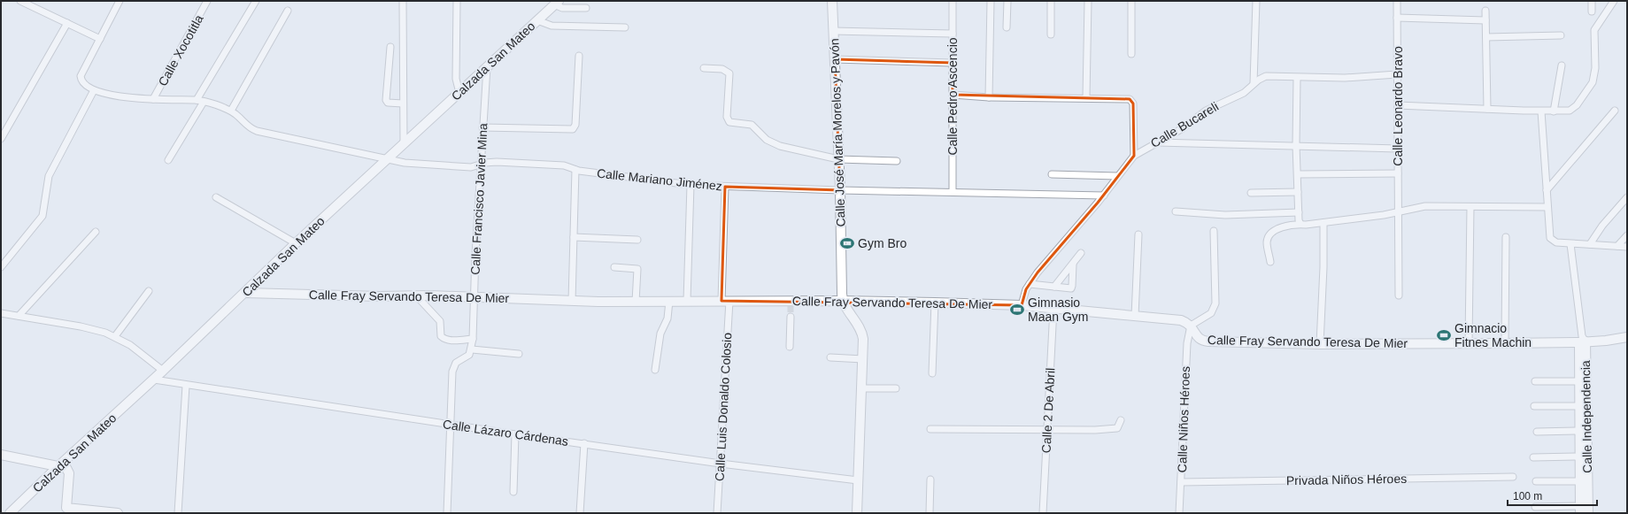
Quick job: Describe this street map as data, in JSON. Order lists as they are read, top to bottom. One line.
{"streets":{"main road":["Calzada San Mateo","Calle José María Morelos y Pavón","Calle Fray Servando Teresa De Mier","Calle Independencia"],"street":["Calle Xocotitla","Calle Pedro Ascencio","Calle Leonardo Bravo","Calle Bucareli","Calle Mariano Jiménez","Calle Francisco Javier Mina","Calle Luis Donaldo Colosio","Calle 2 De Abril","Calle Niños Héroes","Calle Lázaro Cárdenas","Privada Niños Héroes"]},"crossings":[["Calzada San Mateo","Calle Mariano Jiménez"],["Calzada San Mateo","Calle Francisco Javier Mina"],["Calzada San Mateo","Calle Fray Servando Teresa De Mier"],["Calzada San Mateo","Calle Lázaro Cárdenas"],["Calle Pedro Ascencio","Calle Mariano Jiménez"],["Calle Leonardo Bravo","Calle Bucareli"],["Calle Bucareli","Calle Mariano Jiménez"],["Calle Bucareli","Calle Fray Servando Teresa De Mier"],["Calle José María Morelos y Pavón","Calle Mariano Jiménez"],["Calle José María Morelos y Pavón","Calle Fray Servando Teresa De Mier"],["Calle Mariano Jiménez","Calle Francisco Javier Mina"],["Calle Mariano Jiménez","Calle Luis Donaldo Colosio"],["Calle Francisco Javier Mina","Calle Fray Servando Teresa De Mier"],["Calle Fray Servando Teresa De Mier","Calle Luis Donaldo Colosio"],["Calle Fray Servando Teresa De Mier","Calle 2 De Abril"],["Calle Fray Servando Teresa De Mier","Calle Independencia"],["Calle Fray Servando Teresa De Mier","Calle Niños Héroes"],["Calle Luis Donaldo Colosio","Calle Lázaro Cárdenas"],["Calle Niños Héroes","Privada Niños Héroes"]],"places":{"sports":["Gym Bro","Gimnasio Maan Gym","Gimnacio Fitnes Machin"]},"scale_bar":"100 m"}
